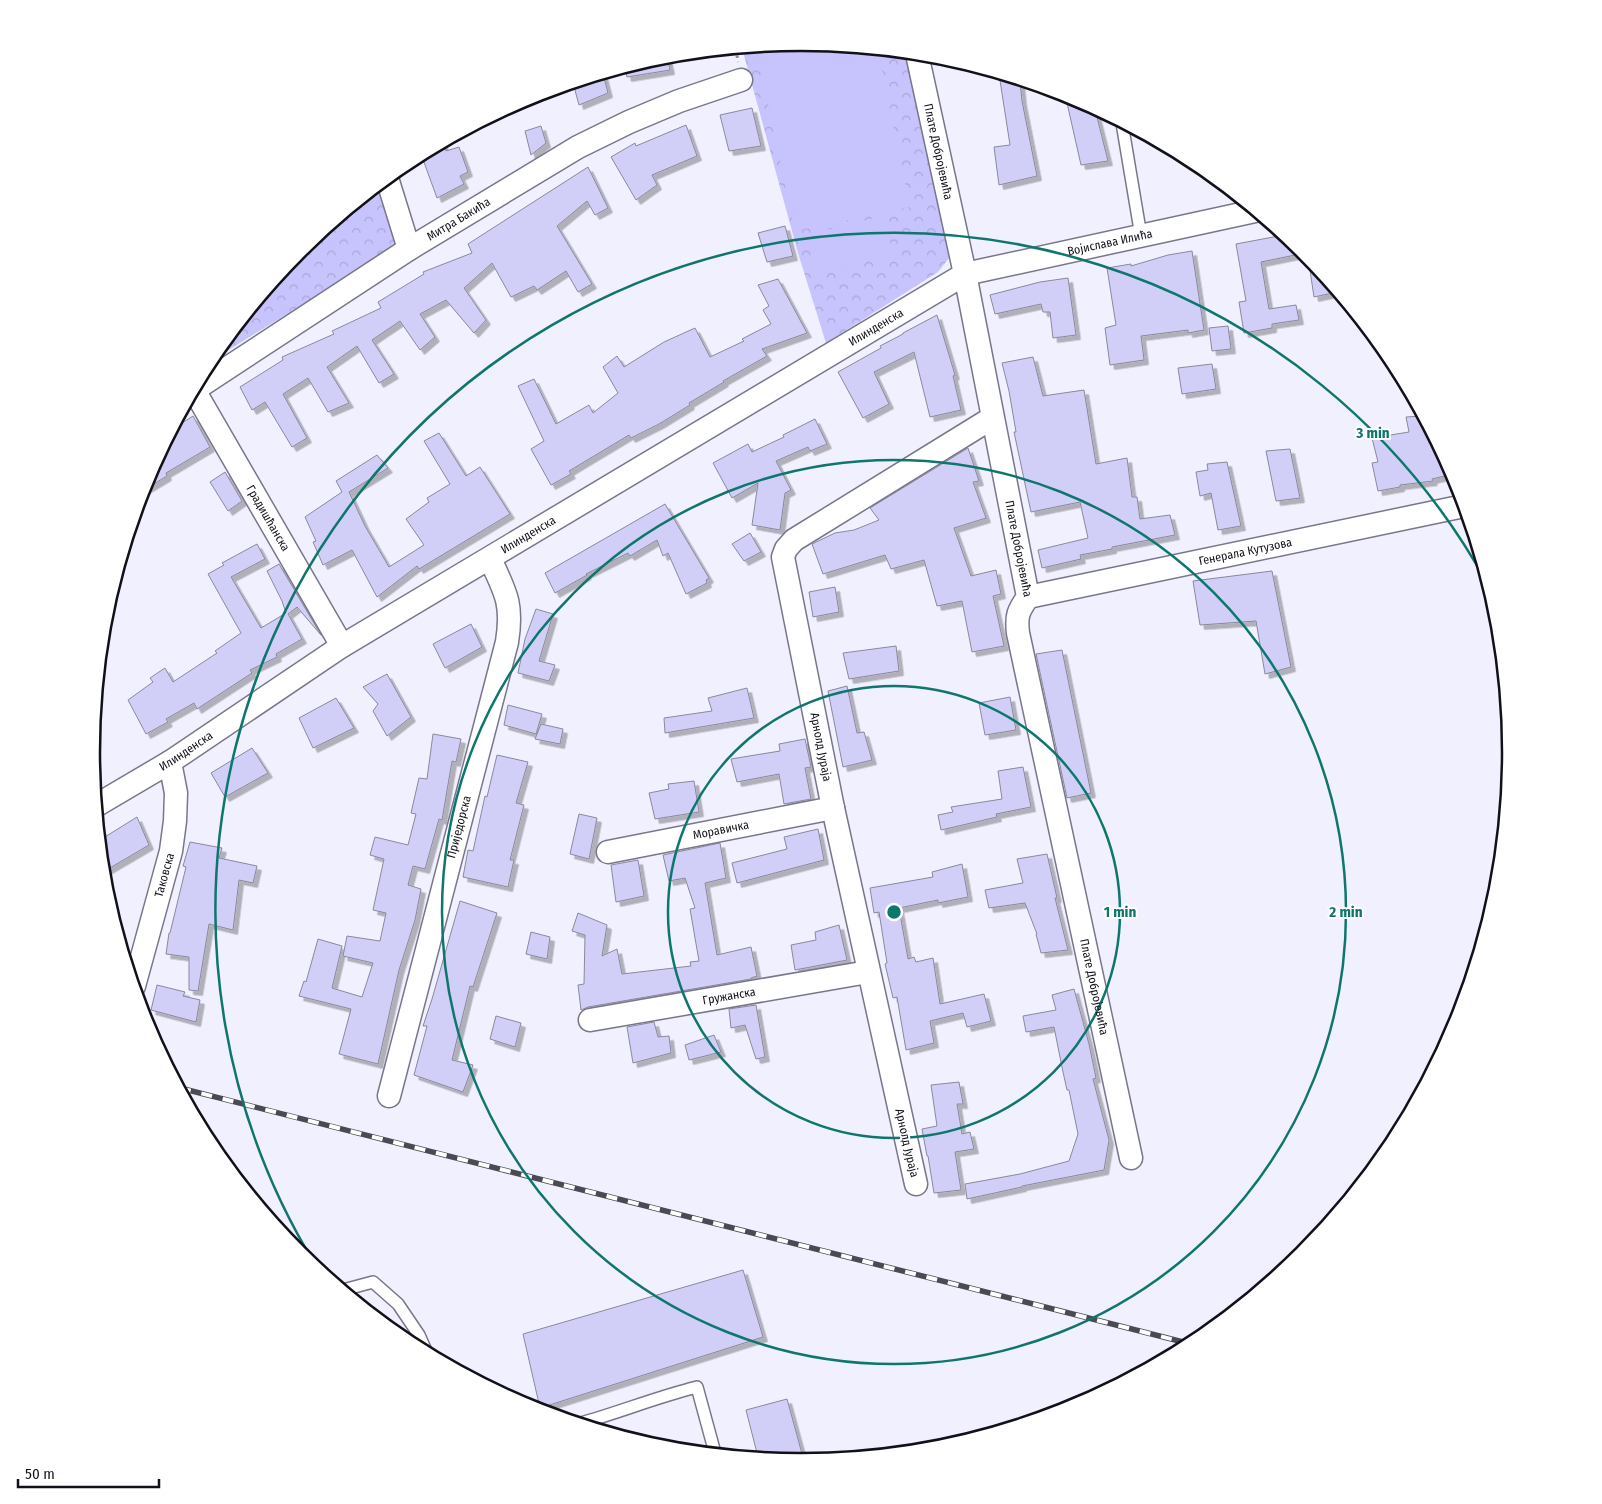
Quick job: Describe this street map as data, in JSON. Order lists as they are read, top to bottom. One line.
{"streets":{"street":["Плате Добројевића","Митра Бакића","Војислава Илића","Илинденска","Градишћанска","Генерала Кутузова","Арнолд Јураја","Приједорска","Моравичка","Таковска","Гружанска"]},"crossings":[["Плате Добројевића","Војислава Илића"],["Плате Добројевића","Илинденска"],["Плате Добројевића","Генерала Кутузова"],["Плате Добројевића","Арнолд Јураја"],["Војислава Илића","Илинденска"],["Илинденска","Градишћанска"],["Илинденска","Приједорска"],["Илинденска","Таковска"],["Арнолд Јураја","Моравичка"],["Арнолд Јураја","Гружанска"]],"scale_bar":"50 m","rings":["3 min","1 min","2 min"]}
